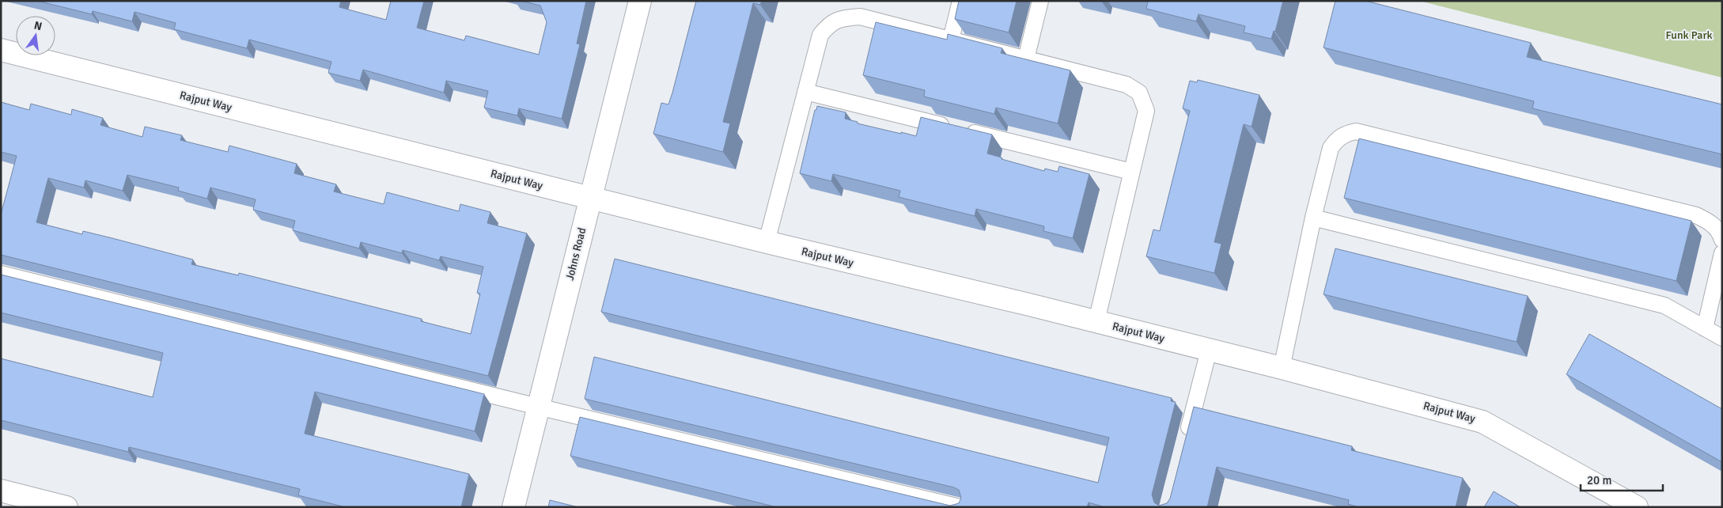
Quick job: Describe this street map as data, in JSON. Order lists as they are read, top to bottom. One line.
{"streets":{"street":["Rajput Way","Johns Road"]},"crossings":[["Rajput Way","Johns Road"]],"parks":["Funk Park"],"scale_bar":"20 m","north":"top"}
